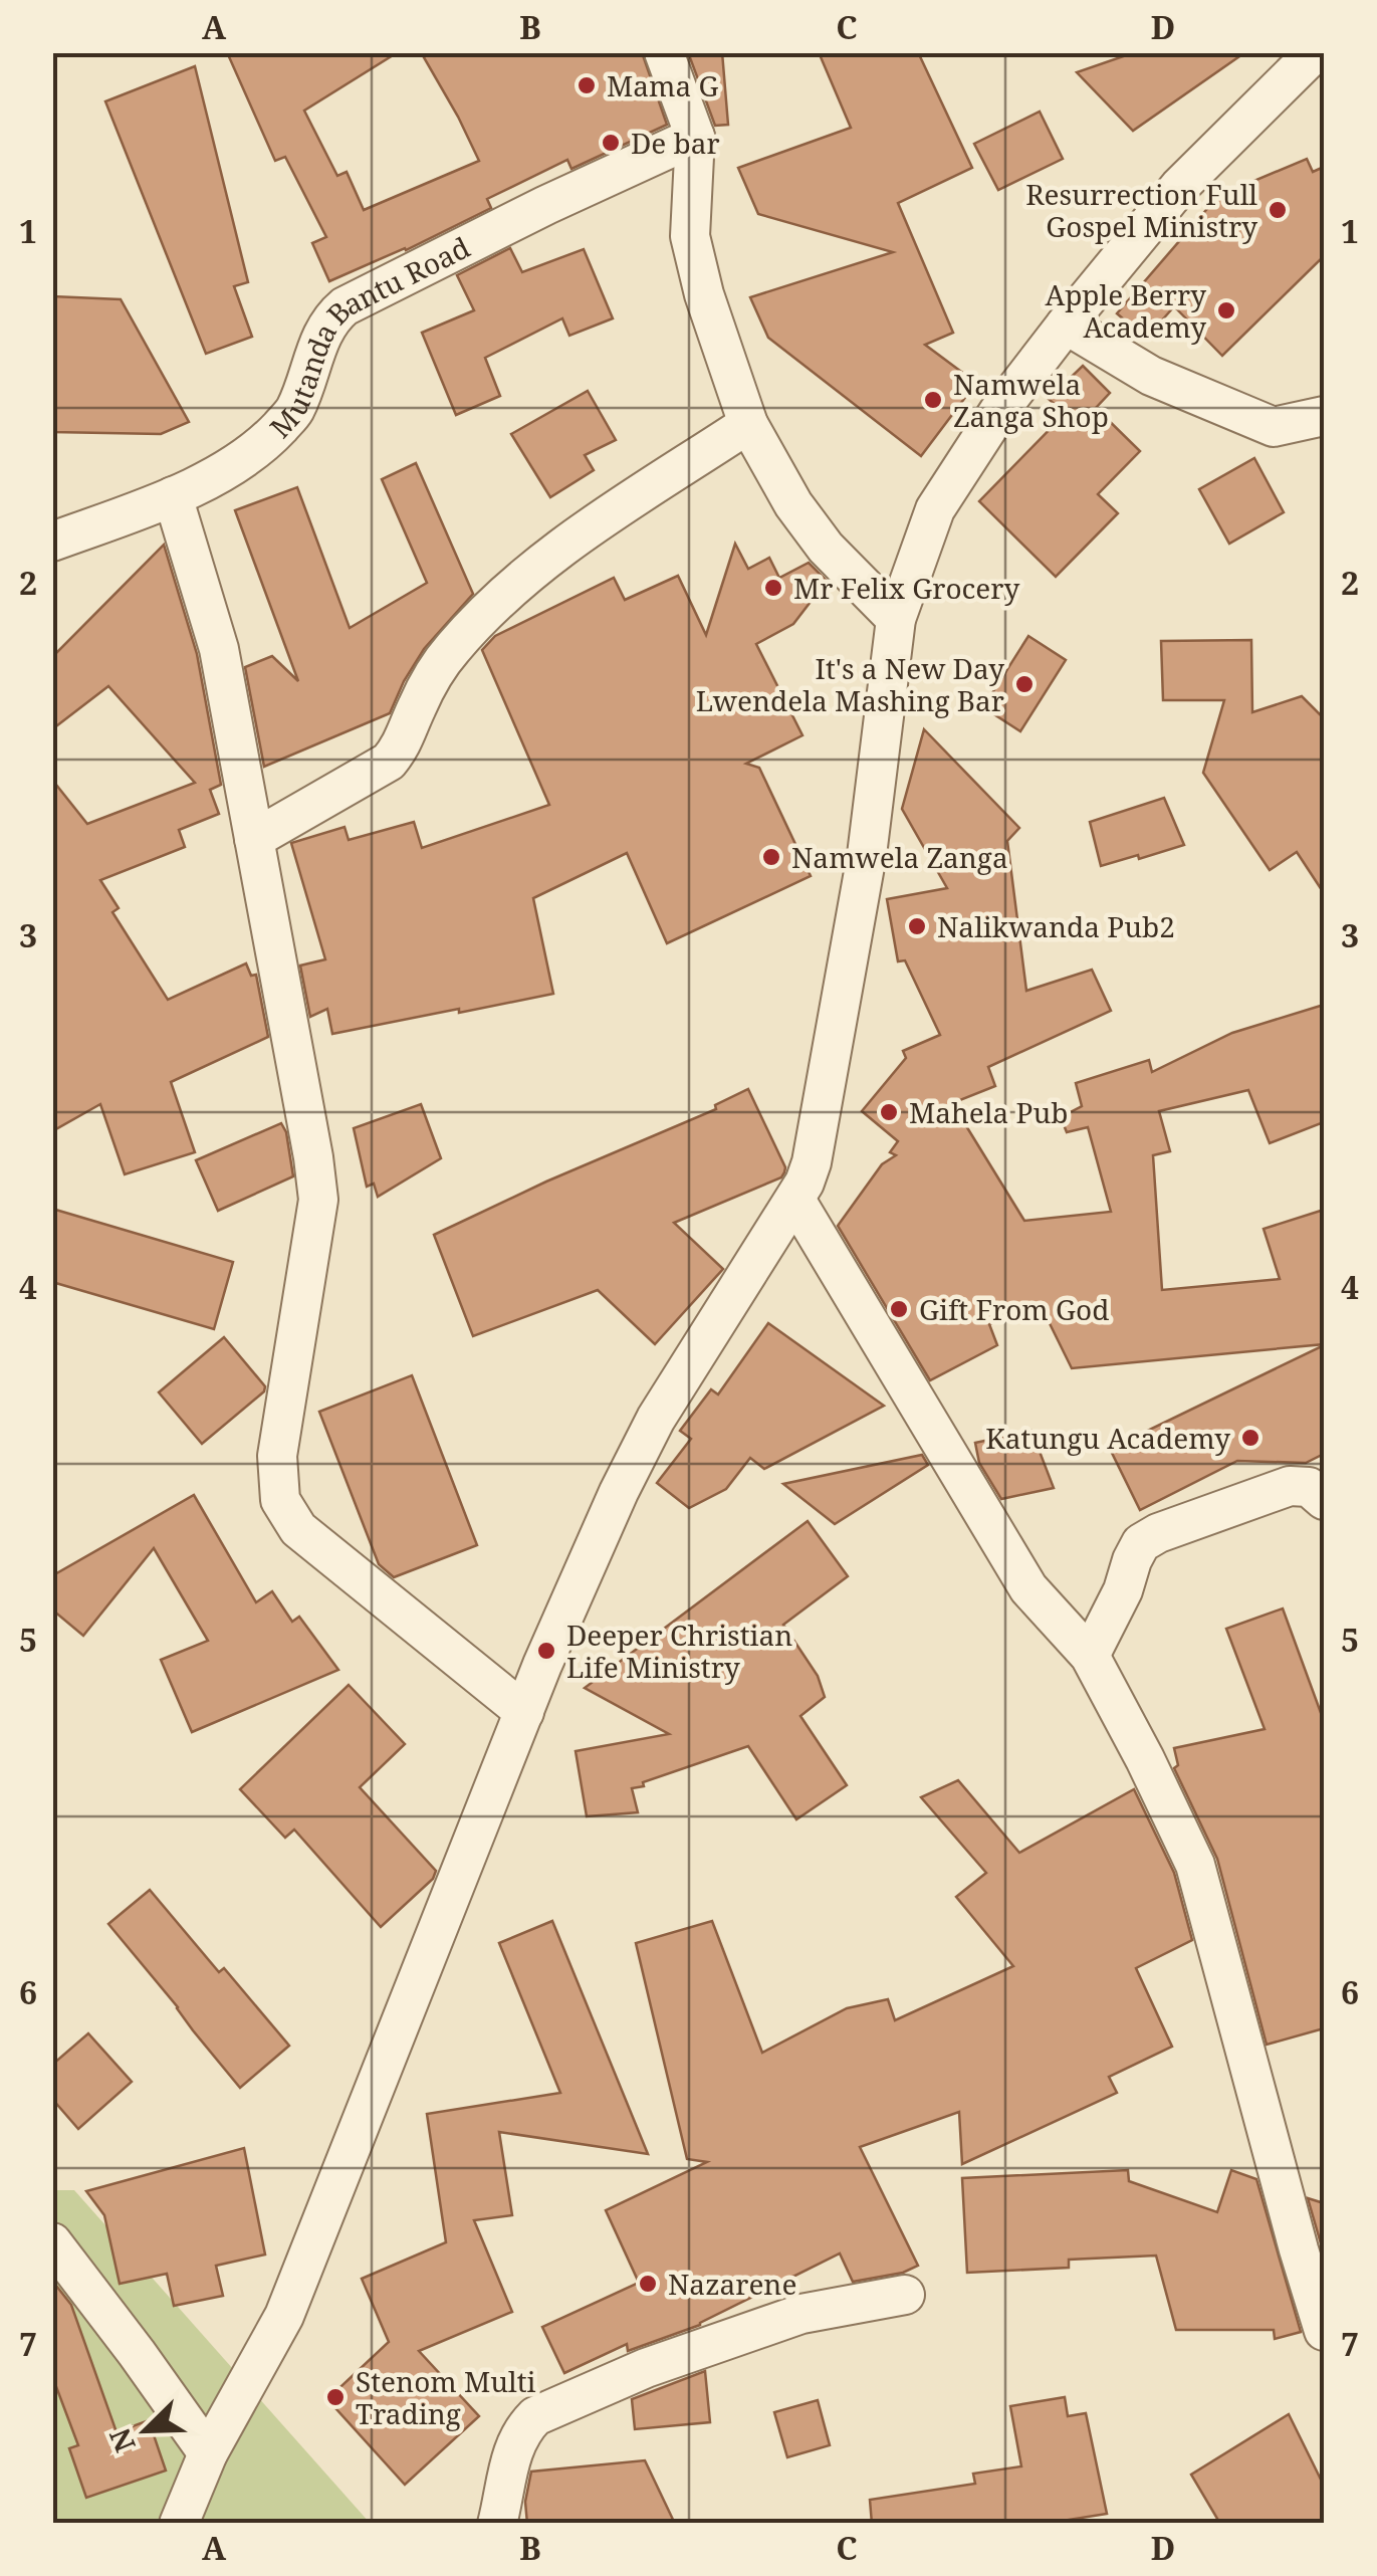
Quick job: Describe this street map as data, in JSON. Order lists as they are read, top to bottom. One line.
{"streets":{"street":["Mutanda Bantu Road"]},"places":["Mama G","De bar","Resurrection Full Gospel Ministry","Apple Berry Academy","Namwela Zanga Shop","Mr Felix Grocery","It's a New Day Lwendela Mashing Bar","Namwela Zanga","Nalikwanda Pub2","Mahela Pub","Gift From God","Katungu Academy","Deeper Christian Life Ministry","Nazarene","Stenom Multi Trading"],"north":"bottom left","grid":{"columns":["A","B","C","D"],"rows":["1","2","3","4","5","6","7"]}}
